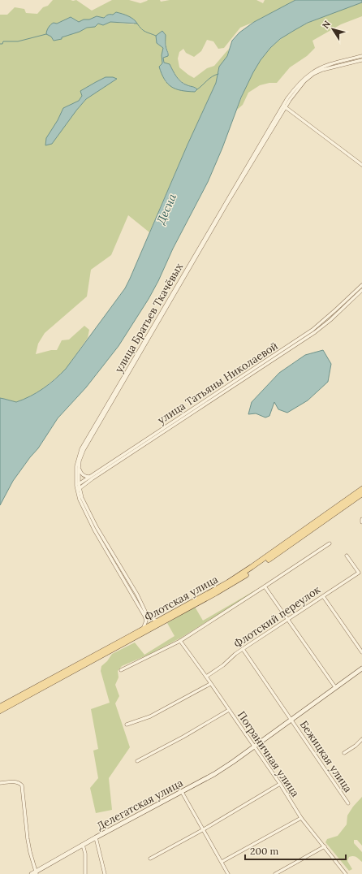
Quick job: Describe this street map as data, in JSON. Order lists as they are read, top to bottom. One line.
{"streets":{"main road":["Флотская улица"],"street":["улица Братьев Ткачёвых","улица Татьяны Николаевой","Флотский переулок","Пограничная улица","Бежицкая улица","Делегатская улица"]},"crossings":[["улица Братьев Ткачёвых","улица Татьяны Николаевой"],["улица Братьев Ткачёвых","Флотская улица"],["Флотский переулок","Пограничная улица"],["Пограничная улица","Бежицкая улица"],["Пограничная улица","Делегатская улица"],["Бежицкая улица","Делегатская улица"]],"water":["Десна"],"scale_bar":"200 m","north":"top left"}
